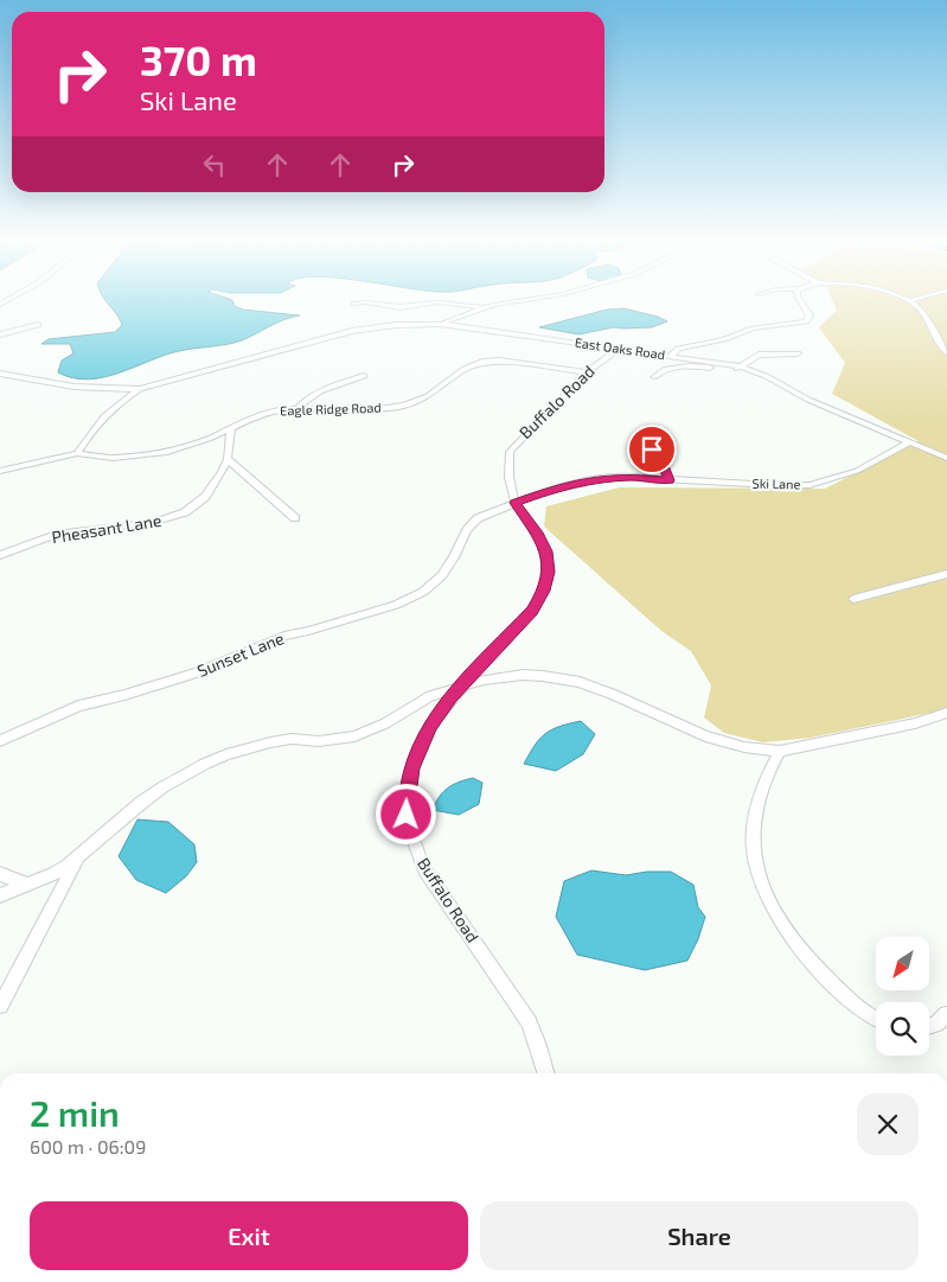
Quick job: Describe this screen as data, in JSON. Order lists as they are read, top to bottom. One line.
{"streets":{"street":["East Oaks Road","Buffalo Road","Eagle Ridge Road","Ski Lane","Pheasant Lane","Sunset Lane"]},"crossings":[["East Oaks Road","Buffalo Road"],["East Oaks Road","Ski Lane"],["Buffalo Road","Eagle Ridge Road"],["Buffalo Road","Ski Lane"],["Buffalo Road","Sunset Lane"],["Eagle Ridge Road","Pheasant Lane"],["Ski Lane","Sunset Lane"]],"north":"bottom left","page":{"turn":["370 m","Ski Lane"],"heading":["2 min","600 m · 06:09"],"buttons":["Exit","Share"]}}
